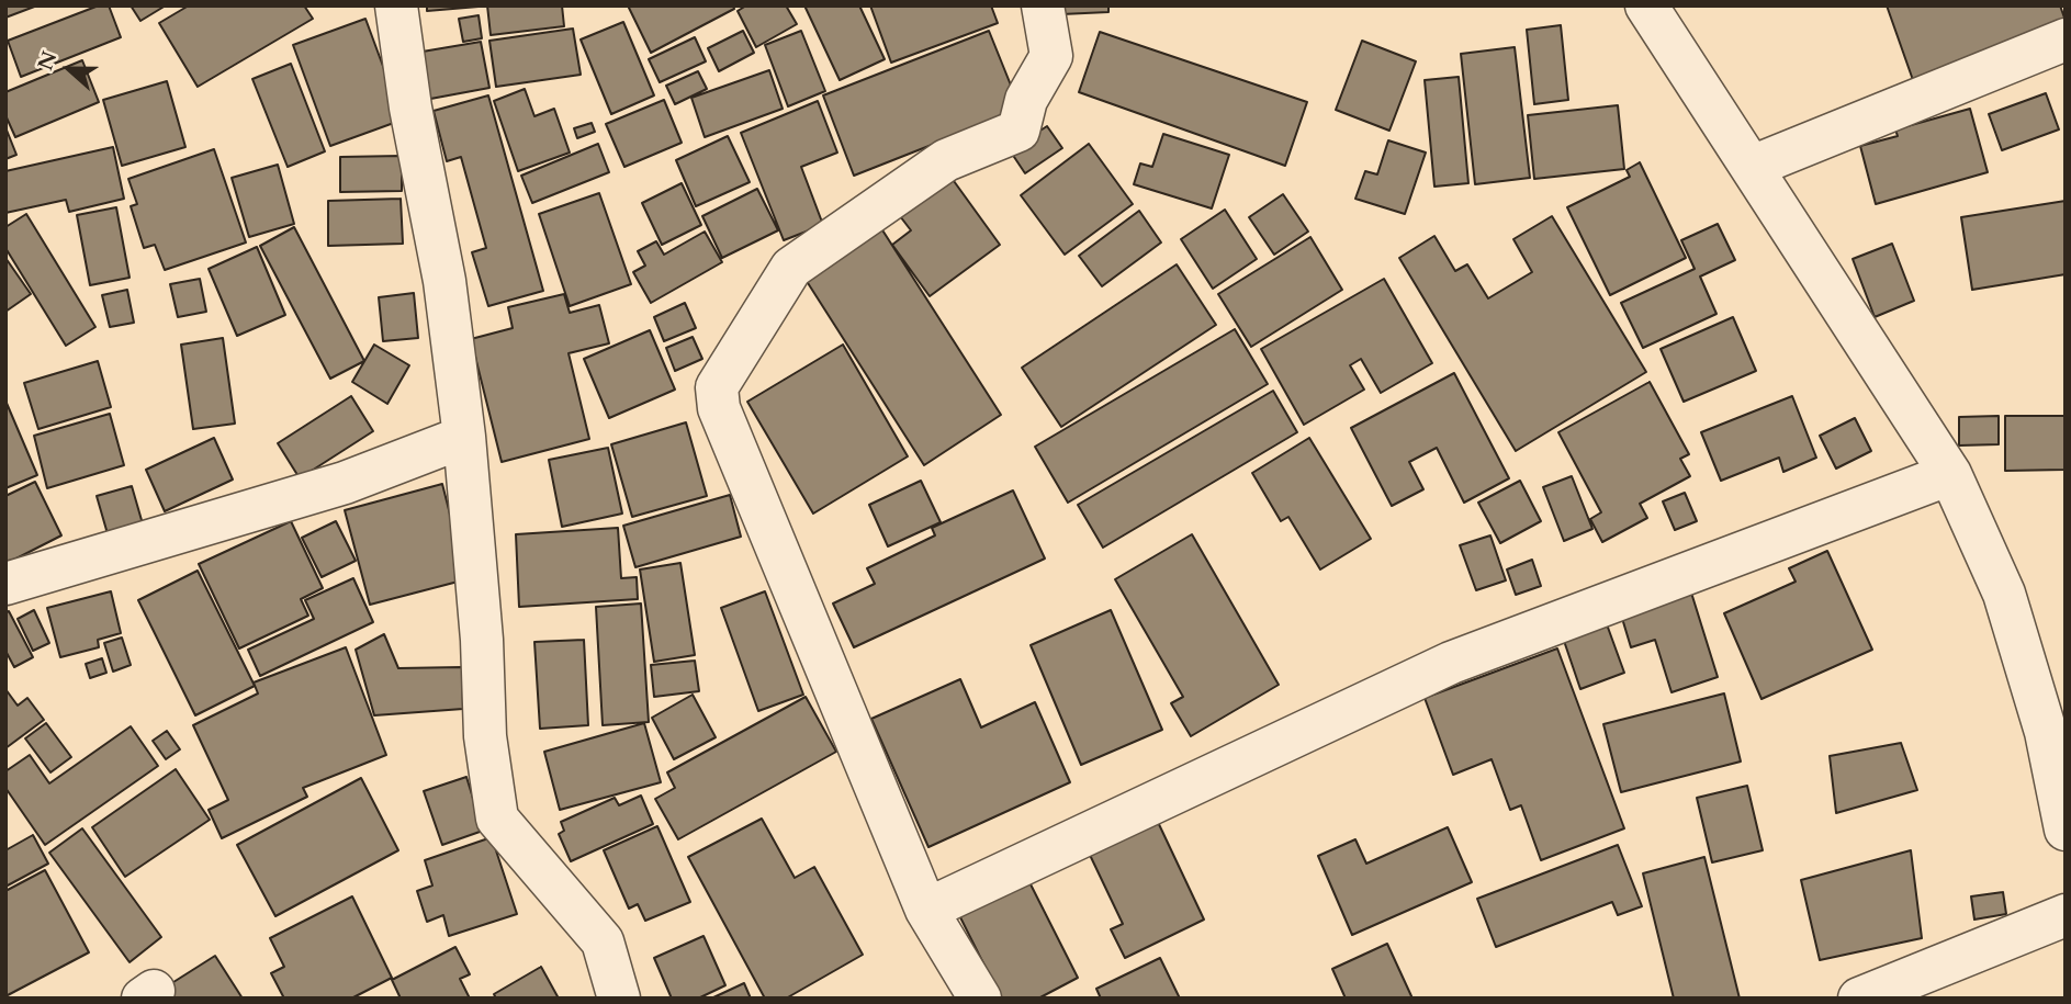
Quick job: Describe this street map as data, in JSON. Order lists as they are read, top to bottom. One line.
{"north":"left"}
